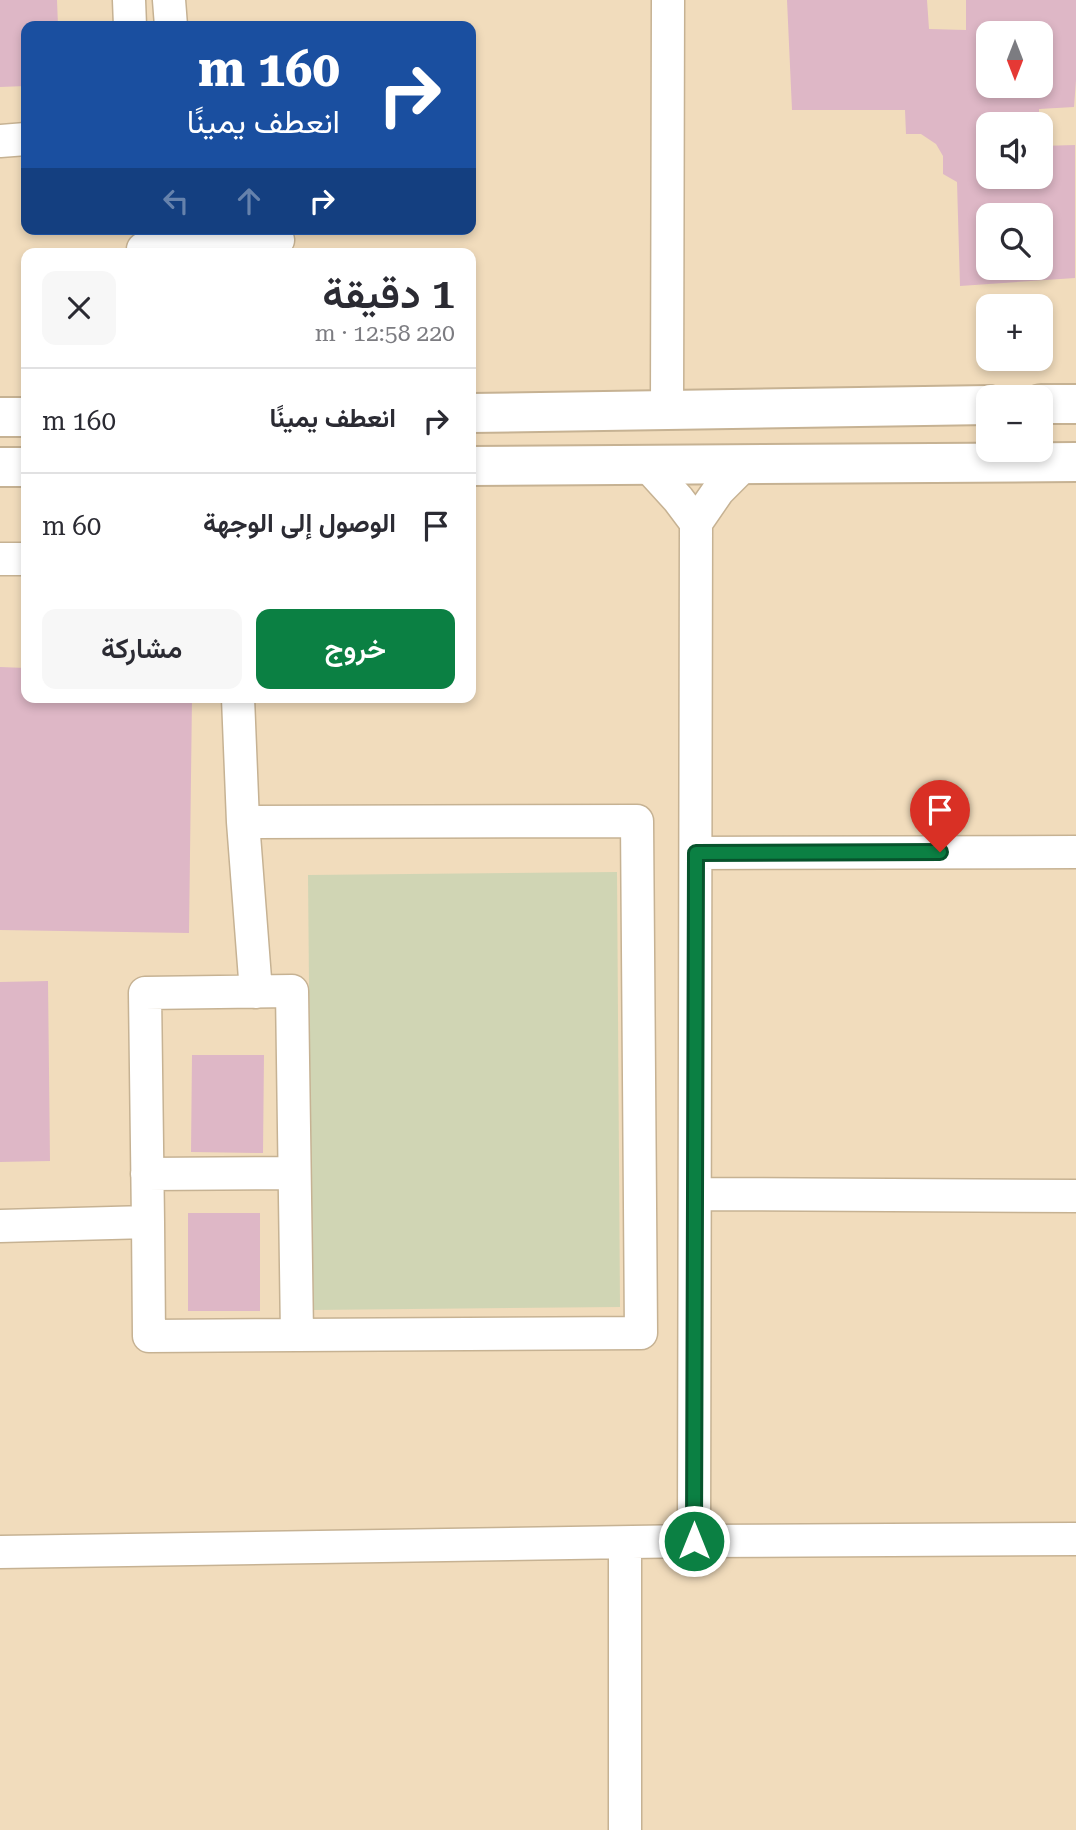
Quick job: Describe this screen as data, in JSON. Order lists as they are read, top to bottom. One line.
{"north":"bottom","page":{"map_buttons":["+","−"],"turn":["160 m","انعطف يمينًا"],"heading":["1 دقيقة","220 m · 12:58"],"list":[{"name":"انعطف يمينًا","value":"160 m"},{"name":"الوصول إلى الوجهة","value":"60 m"}],"buttons":["خروج","مشاركة"]}}
